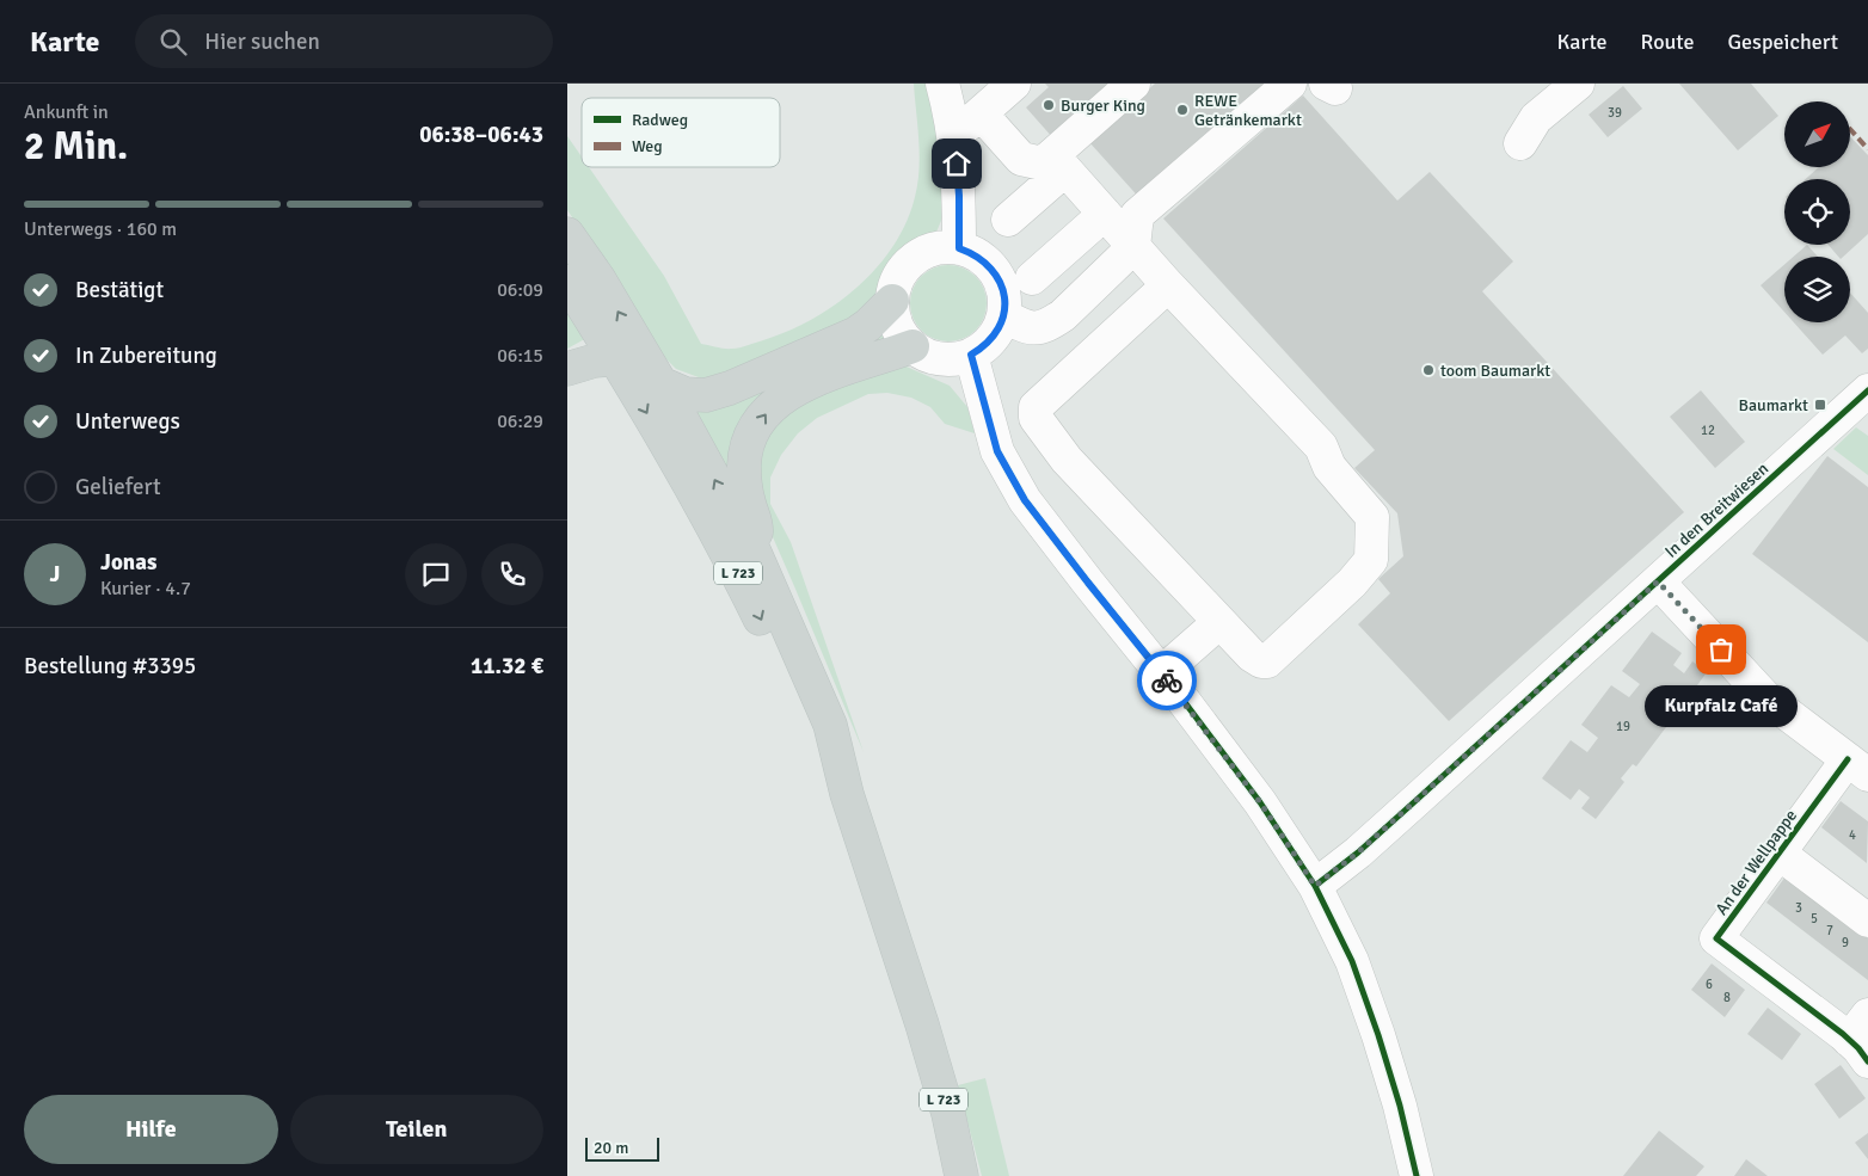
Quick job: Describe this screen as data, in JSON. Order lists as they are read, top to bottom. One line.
{"streets":{"main road":["L 723"],"street":["In den Breitwiesen","An der Wellpappe"]},"places":{"other":["Burger King","REWE Getränkemarkt","toom Baumarkt","Kurpfalz Café"],"transit":["Baumarkt"]},"house_numbers":["39","12","19","4","3","5","7","9","6","8"],"legend":["Radweg","Weg"],"scale_bar":"20 m","north":"top right","page":{"header":"Karte","search":"Hier suchen","nav":["Karte","Route","Gespeichert"],"heading":["2 Min.","Ankunft in","06:38–06:43"],"panel":["Jonas","Kurier · 4.7","Bestellung #3395","11.32 €"],"bar":"Unterwegs · 160 m","list":[["Bestätigt","06:09"],["In Zubereitung","06:15"],["Unterwegs","06:29"],"Geliefert"],"round":"J","bubble":"Kurpfalz Café","buttons":["Hilfe","Teilen"],"scale":"20 m"}}
